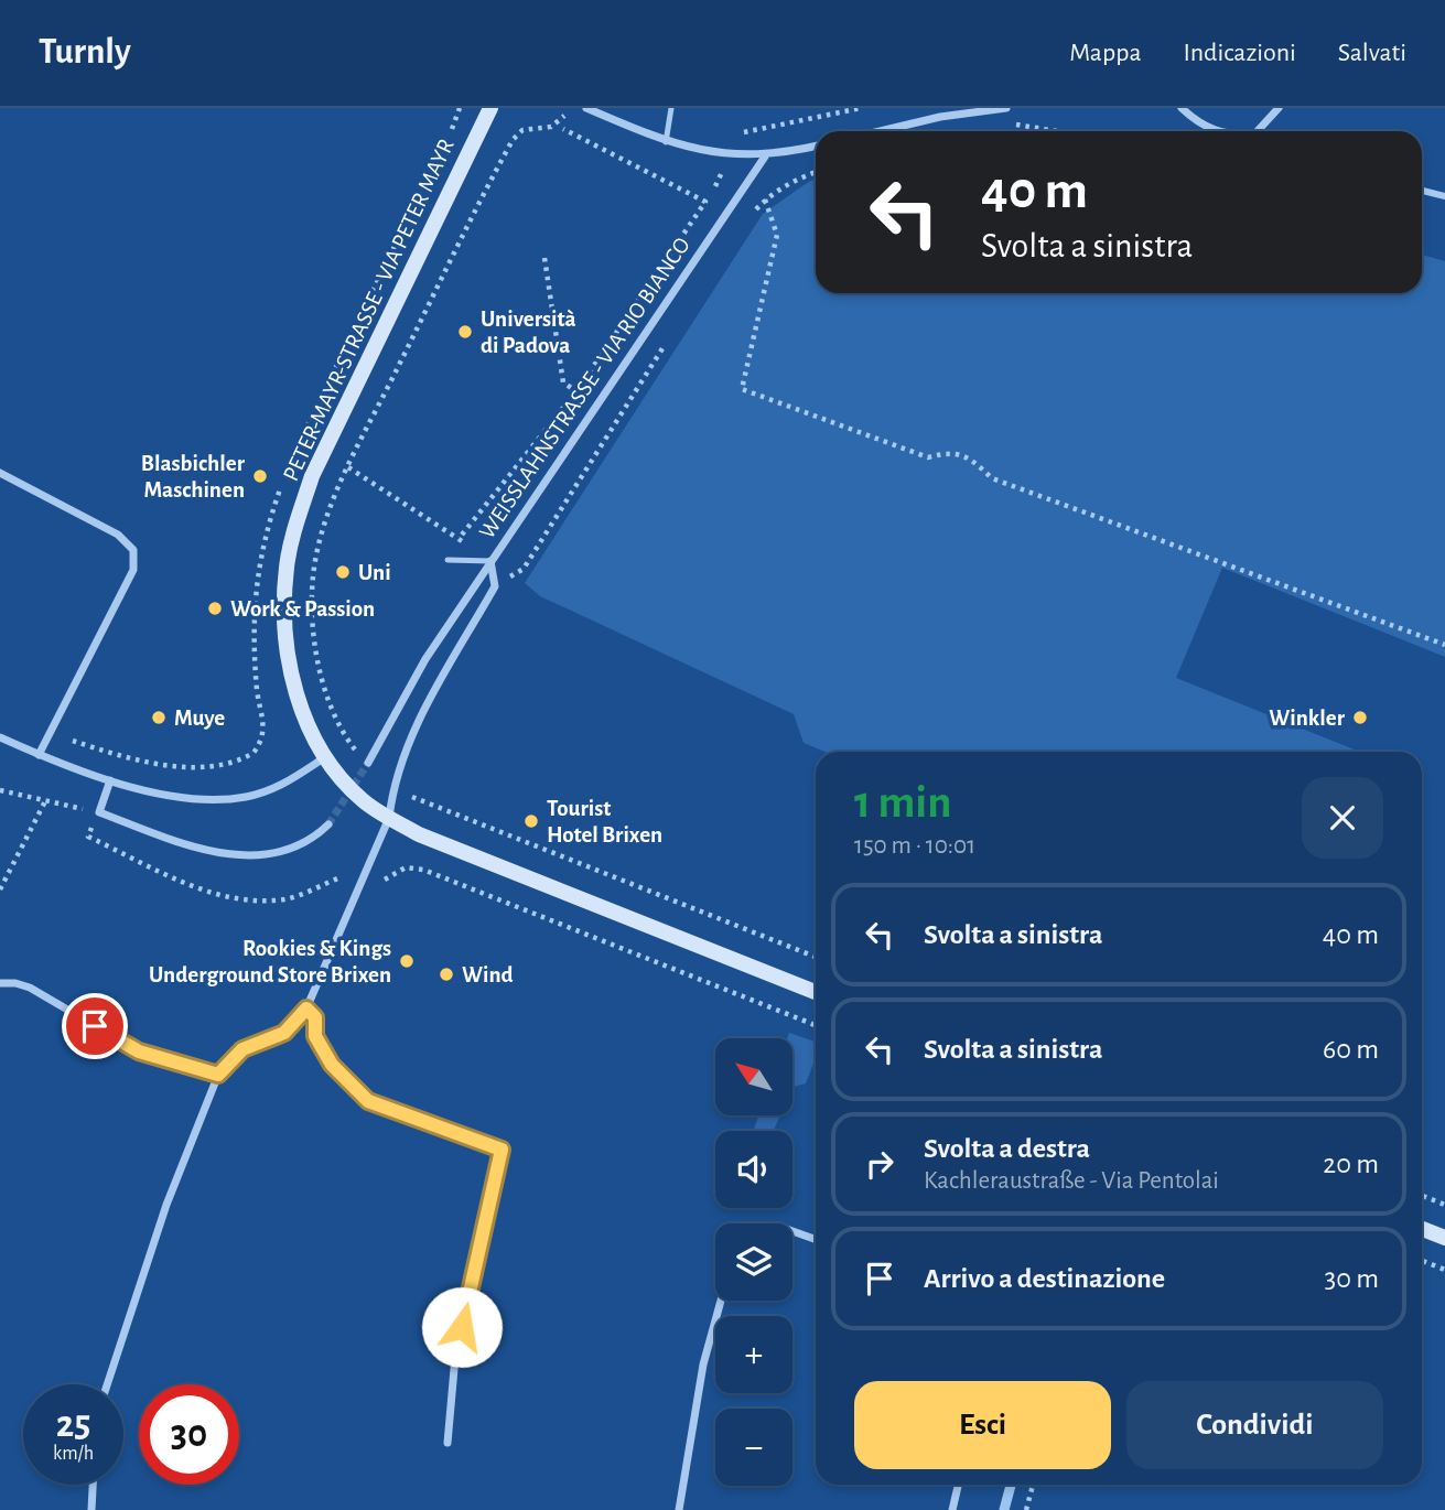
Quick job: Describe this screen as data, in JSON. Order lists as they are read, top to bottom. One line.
{"streets":{"main road":["PETER-MAYR-STRASSE - VIA PETER MAYR"],"street":["WEISSLAHNSTRASSE - VIA RIO BIANCO"]},"places":["Università di Padova","Blasbichler Maschinen","Uni","Work & Passion","Muye","Winkler","Tourist Hotel Brixen","Rookies & Kings Underground Store Brixen","Wind"],"north":"top left","page":{"header":"Turnly","nav":["Mappa","Indicazioni","Salvati"],"turn":["40 m","Svolta a sinistra"],"heading":["1 min","150 m · 10:01"],"list":[{"name":"Svolta a sinistra","value":"40 m"},{"name":"Svolta a sinistra","value":"60 m"},{"name":"Svolta a destra","note":"Kachleraustraße - Via Pentolai","value":"20 m"},{"name":"Arrivo a destinazione","value":"30 m"}],"map_buttons":["+","−"],"buttons":["Esci","Condividi"],"speed":"25 km/h","limit":"30"}}
